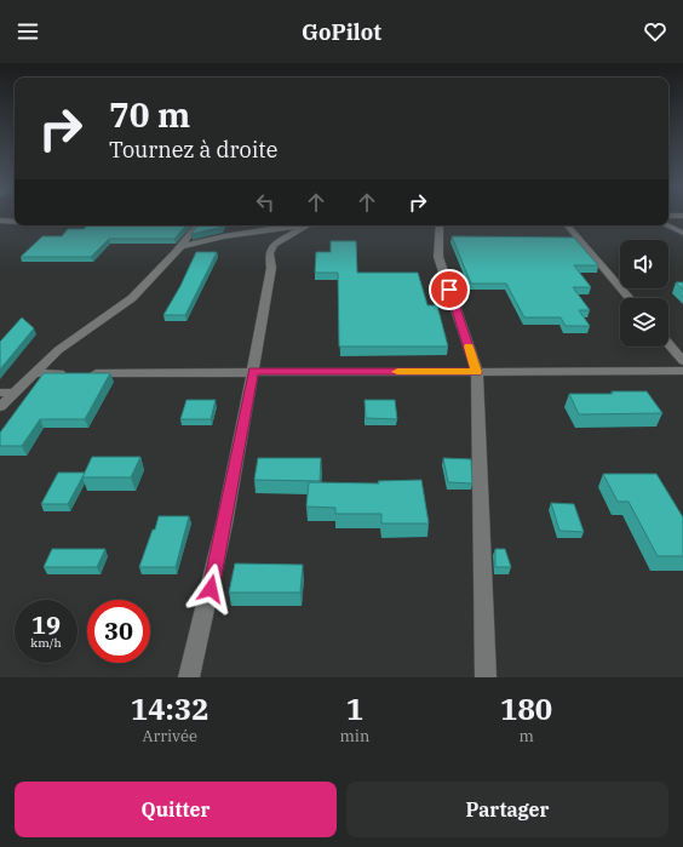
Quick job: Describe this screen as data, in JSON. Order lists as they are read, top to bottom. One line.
{"page":{"header":"GoPilot","turn":["70 m","Tournez à droite"],"speed":"19 km/h","limit":"30","eta":["14:32","Arrivée","1","min","180","m"],"buttons":["Quitter","Partager"]}}
